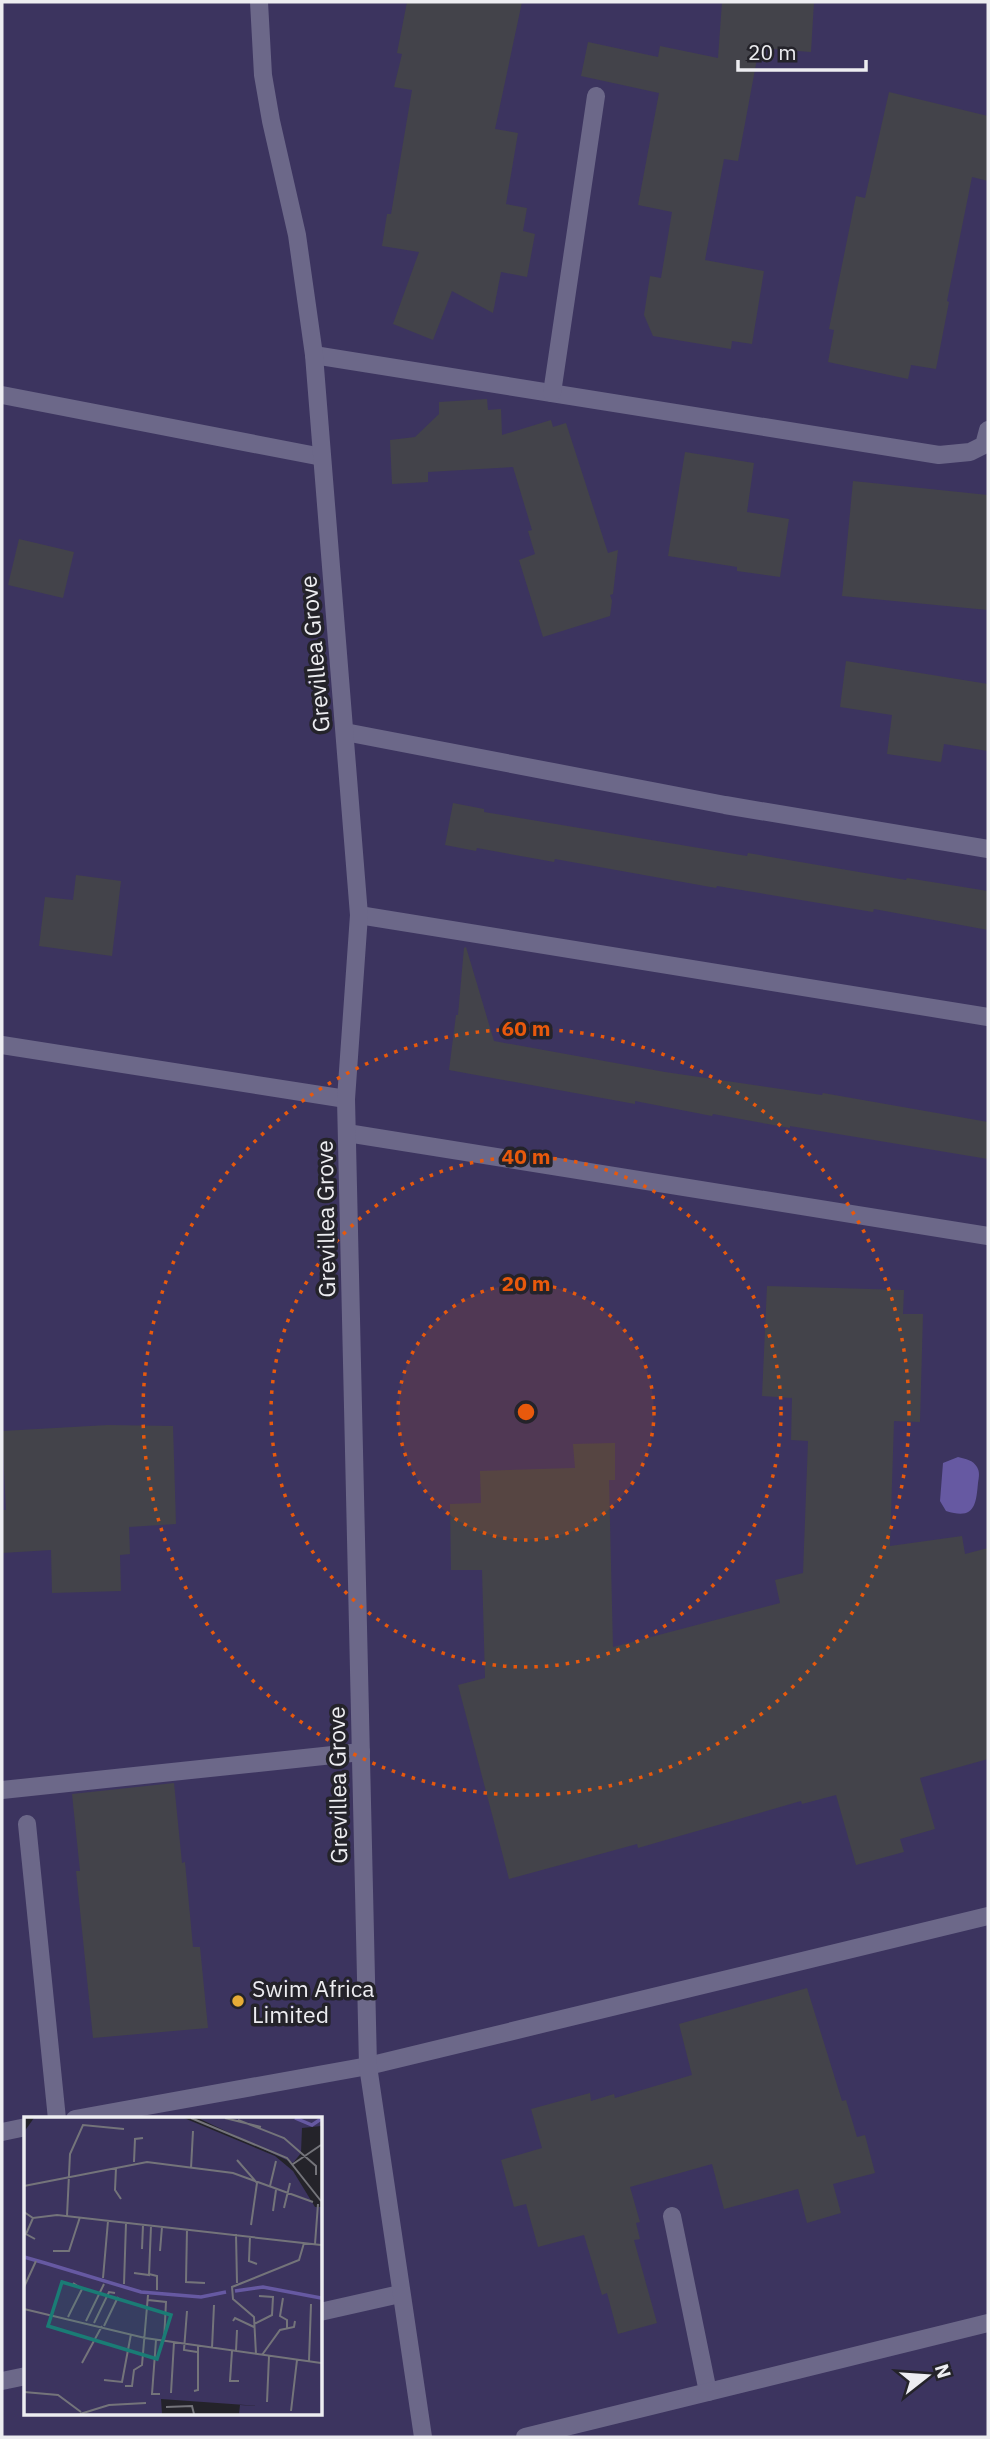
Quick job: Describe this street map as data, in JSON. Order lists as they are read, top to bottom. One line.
{"streets":{"street":["Grevillea Grove"]},"places":["Swim Africa Limited"],"scale_bar":"20 m","north":"right","rings":["60 m","40 m","20 m"]}
